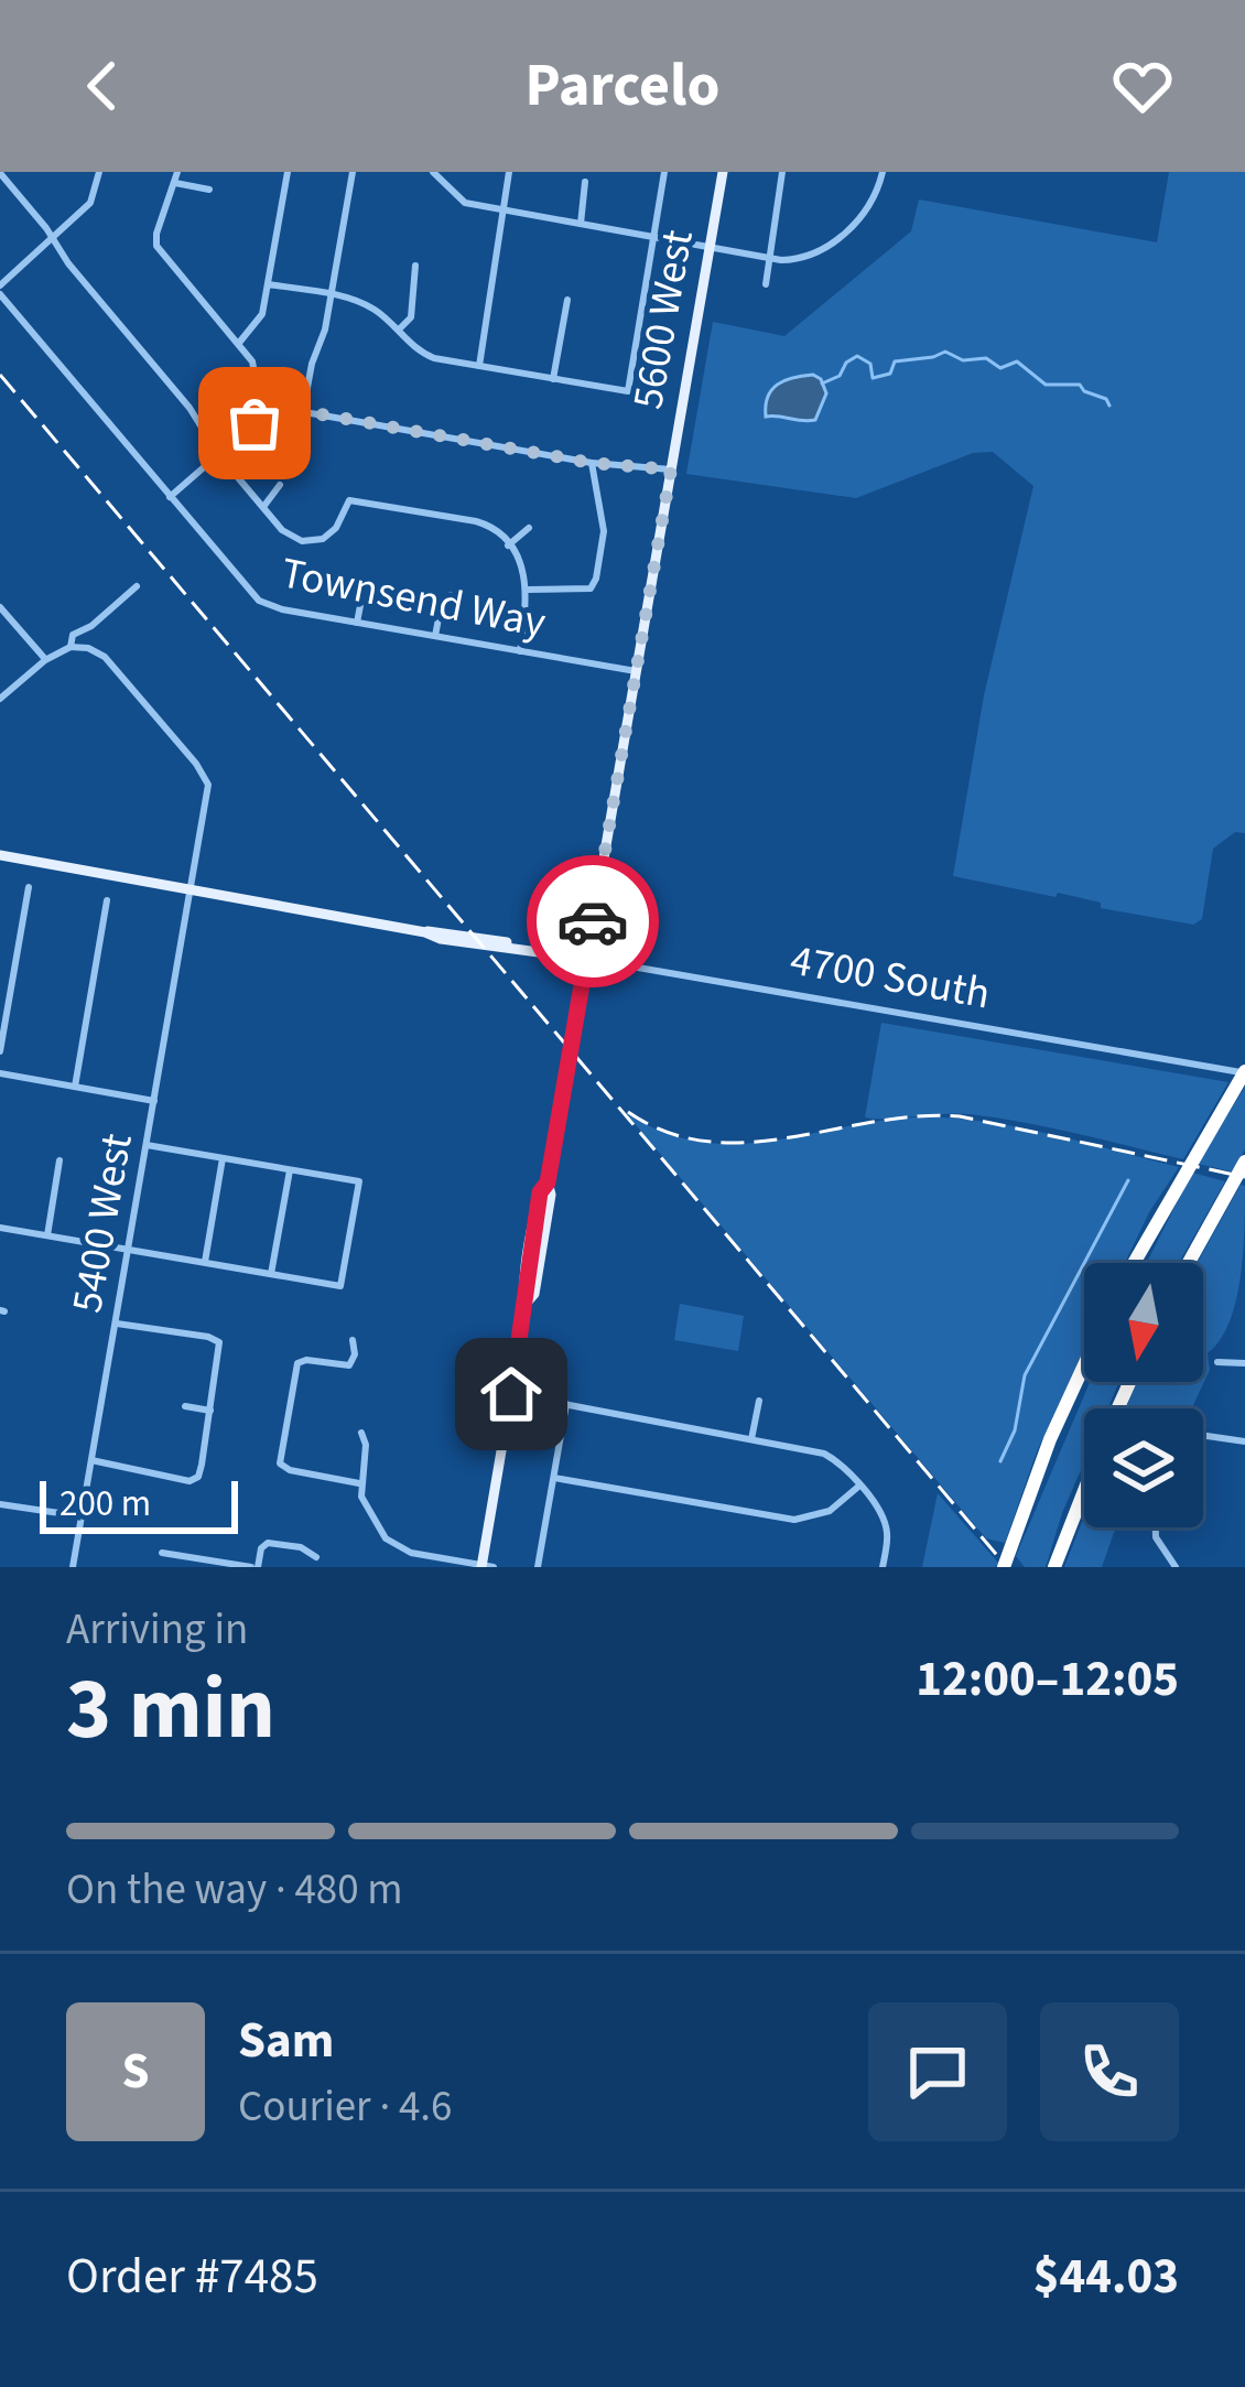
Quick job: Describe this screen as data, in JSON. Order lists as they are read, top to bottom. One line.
{"streets":{"main road":["5600 West","4700 South"],"street":["Townsend Way","5400 West"]},"crossings":[["5600 West","Townsend Way"],["5600 West","4700 South"],["4700 South","5400 West"]],"scale_bar":"200 m","north":"bottom","page":{"header":"Parcelo","scale":"200 m","heading":["3 min","Arriving in","12:00–12:05"],"panel":["Sam","Courier · 4.6","Order #7485","$44.03"],"bar":"On the way · 480 m","round":"S"}}
